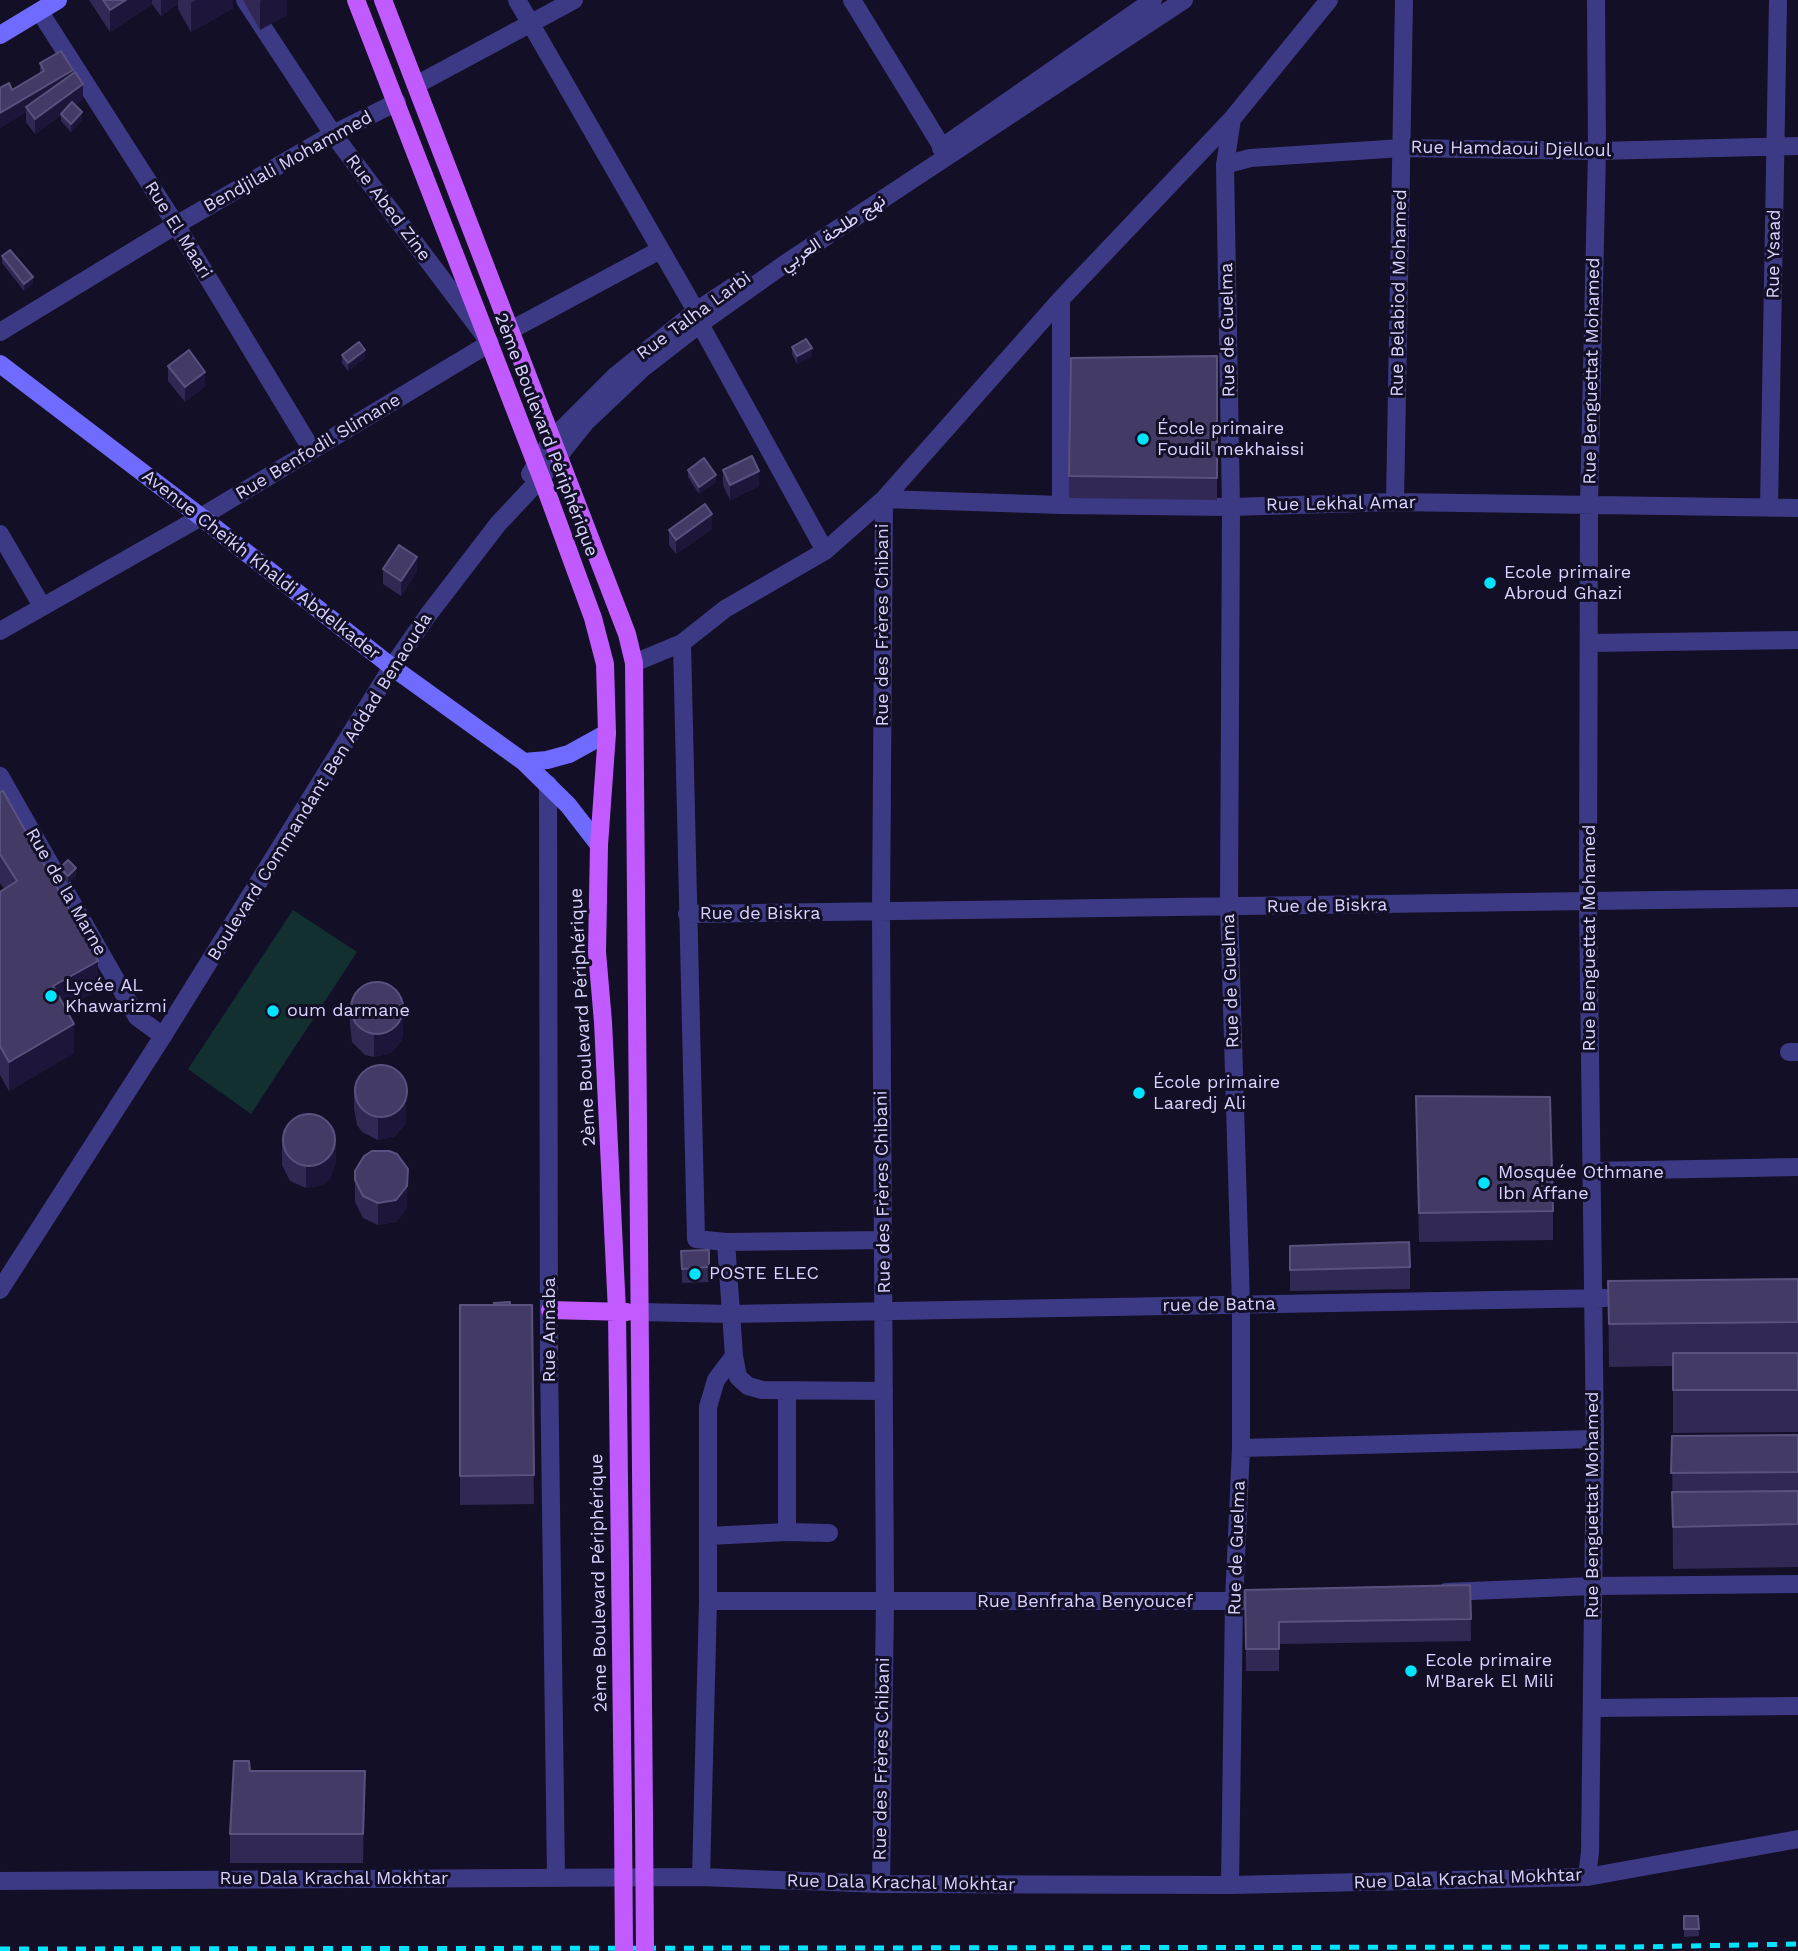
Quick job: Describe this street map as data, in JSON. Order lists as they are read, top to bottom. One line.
{"streets":{"main road":["2ème Boulevard Périphérique","Avenue Cheïkh Khaldi Abdelkader"],"street":["Rue Hamdaoui Djelloul","Bendjilali Mohammed","Rue Abed Zine","Rue El Maari","نهج طلحة العربي","Rue Ysaad","Rue Belabiod Mohamed","Rue Talha Larbi","Rue de Guelma","Rue Benguettat Mohamed","Rue Benfodil Slimane","Rue Lekhal Amar","Rue des Frères Chibani","Boulevard Commandant Ben Addad Benaouda","Rue de la Marne","Rue de Biskra","rue de Batna","Rue Annaba","Rue Benfraha Benyoucef","Rue Dala Krachal Mokhtar"]},"crossings":[["Rue Hamdaoui Djelloul","Rue Ysaad"],["Rue Hamdaoui Djelloul","Rue Belabiod Mohamed"],["Rue Hamdaoui Djelloul","Rue de Guelma"],["Rue Hamdaoui Djelloul","Rue Benguettat Mohamed"],["Bendjilali Mohammed","Rue Abed Zine"],["Bendjilali Mohammed","Rue El Maari"],["Bendjilali Mohammed","2ème Boulevard Périphérique"],["Rue Abed Zine","2ème Boulevard Périphérique"],["Rue Abed Zine","Rue Benfodil Slimane"],["Rue El Maari","Rue Benfodil Slimane"],["نهج طلحة العربي","Rue Talha Larbi"],["نهج طلحة العربي","2ème Boulevard Périphérique"],["Rue Ysaad","Rue Lekhal Amar"],["Rue Belabiod Mohamed","Rue Lekhal Amar"],["Rue de Guelma","Rue Lekhal Amar"],["Rue de Guelma","Rue de Biskra"],["Rue de Guelma","rue de Batna"],["Rue de Guelma","Rue Benfraha Benyoucef"],["Rue de Guelma","Rue Dala Krachal Mokhtar"],["Rue Benguettat Mohamed","Rue Lekhal Amar"],["Rue Benguettat Mohamed","Rue de Biskra"],["Rue Benguettat Mohamed","rue de Batna"],["Rue Benguettat Mohamed","Rue Dala Krachal Mokhtar"],["2ème Boulevard Périphérique","Rue Benfodil Slimane"],["2ème Boulevard Périphérique","Avenue Cheïkh Khaldi Abdelkader"],["2ème Boulevard Périphérique","Boulevard Commandant Ben Addad Benaouda"],["2ème Boulevard Périphérique","rue de Batna"],["Rue Benfodil Slimane","Avenue Cheïkh Khaldi Abdelkader"],["Rue Lekhal Amar","Rue des Frères Chibani"],["Avenue Cheïkh Khaldi Abdelkader","Boulevard Commandant Ben Addad Benaouda"],["Avenue Cheïkh Khaldi Abdelkader","Rue Annaba"],["Rue des Frères Chibani","Rue de Biskra"],["Rue des Frères Chibani","rue de Batna"],["Rue des Frères Chibani","Rue Benfraha Benyoucef"],["Rue des Frères Chibani","Rue Dala Krachal Mokhtar"],["Boulevard Commandant Ben Addad Benaouda","Rue de la Marne"],["Rue Annaba","Rue Dala Krachal Mokhtar"]],"places":["École primaire Foudil mekhaissi","Ecole primaire Abroud Ghazi","Lycée AL Khawarizmi","oum darmane","École primaire Laaredj Ali","Mosquée Othmane Ibn Affane","POSTE ELEC","Ecole primaire M'Barek El Mili"]}
